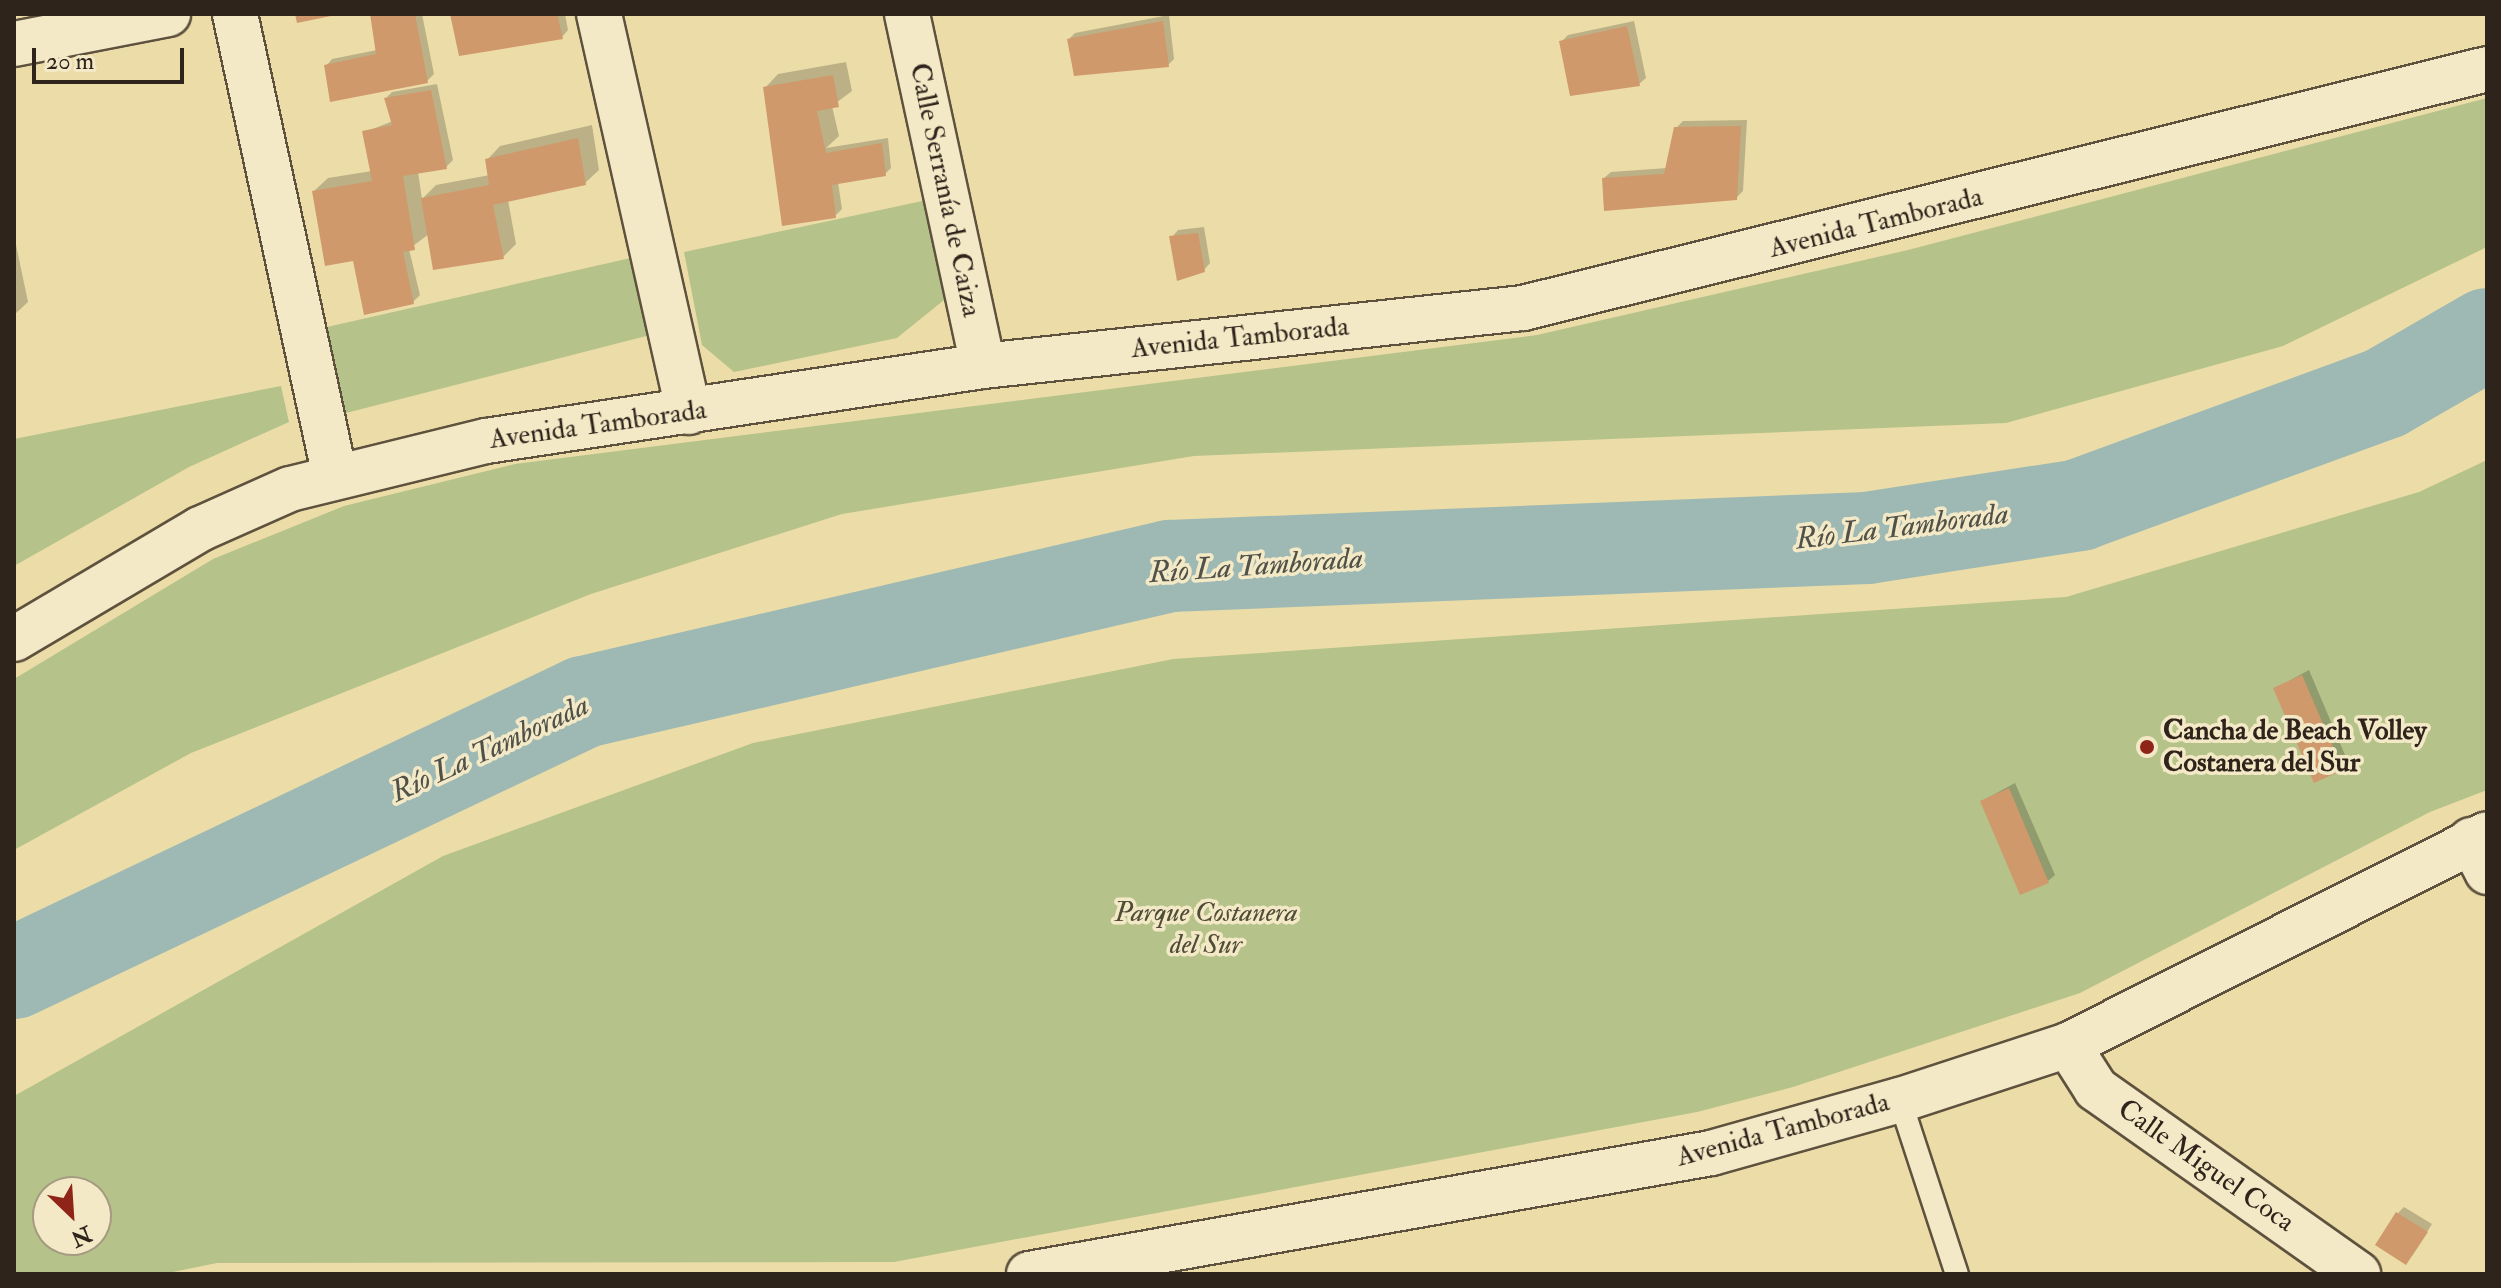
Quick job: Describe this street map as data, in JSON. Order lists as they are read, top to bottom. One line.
{"streets":{"main road":["Calle Serranía de Caiza","Avenida Tamborada","Calle Miguel Coca"]},"crossings":[["Calle Serranía de Caiza","Avenida Tamborada"],["Avenida Tamborada","Calle Miguel Coca"]],"water":["Río La Tamborada"],"parks":["Parque Costanera del Sur"],"places":["Cancha de Beach Volley Costanera del Sur"],"scale_bar":"20 m","north":"bottom right"}
